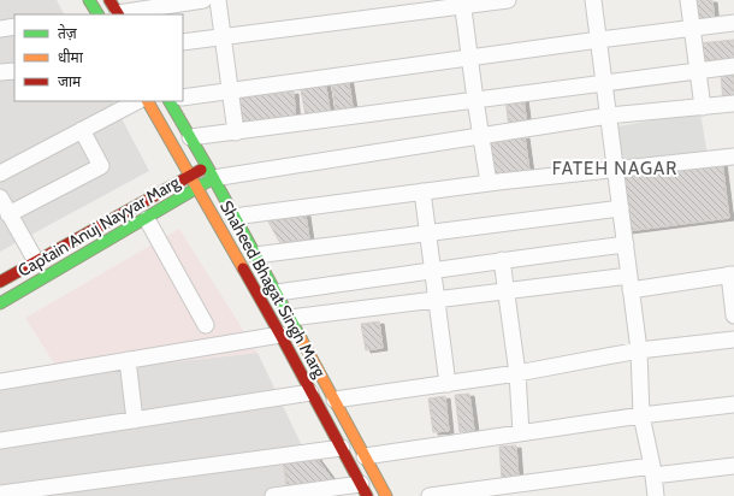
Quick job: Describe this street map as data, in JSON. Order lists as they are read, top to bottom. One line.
{"streets":{"main road":["Captain Anuj Nayyar Marg","Shaheed Bhagat Singh Marg"]},"crossings":[["Captain Anuj Nayyar Marg","Shaheed Bhagat Singh Marg"]],"districts":["FATEH NAGAR"],"legend":["तेज़","धीमा","जाम"]}
